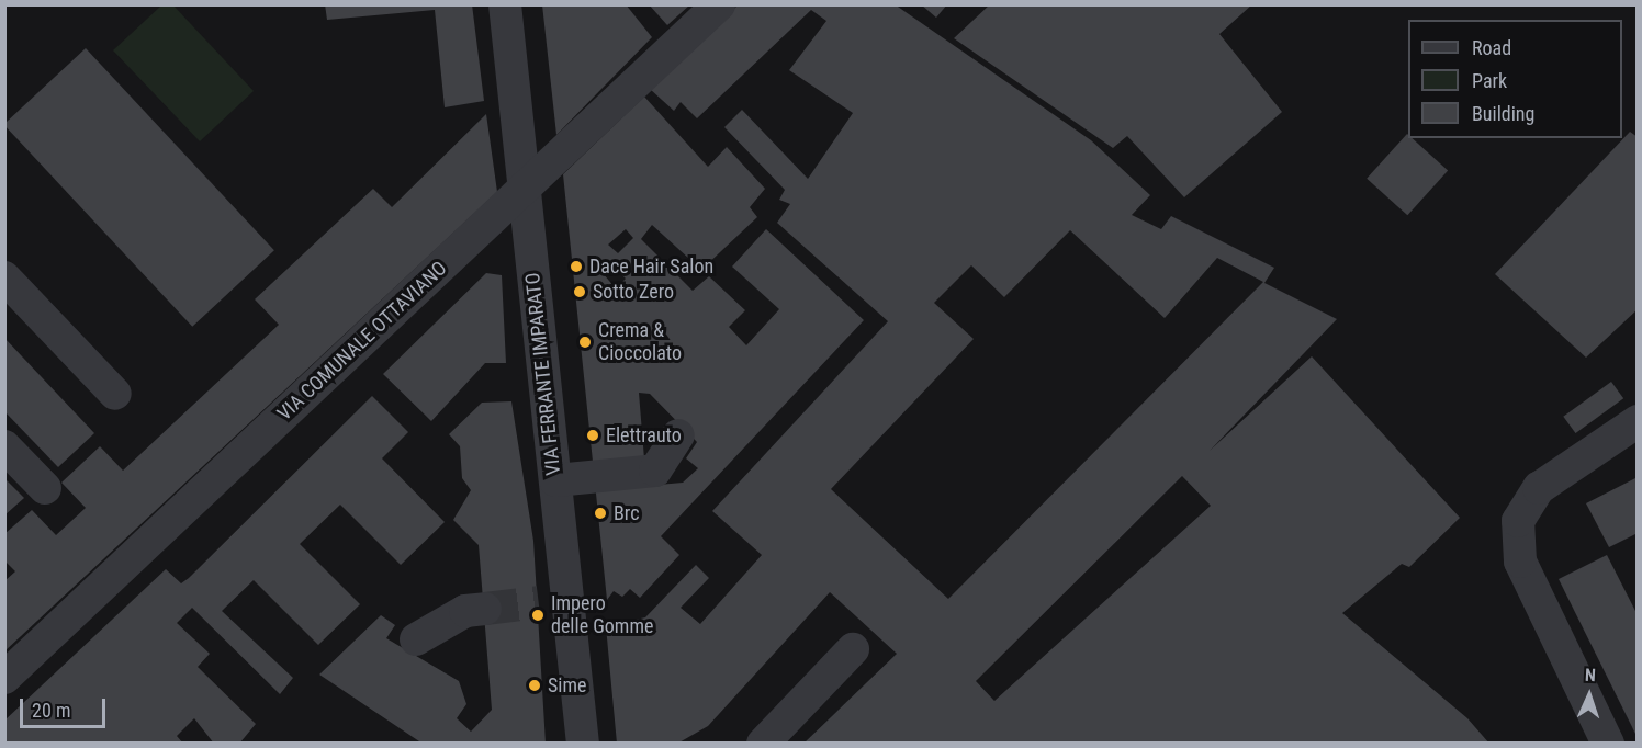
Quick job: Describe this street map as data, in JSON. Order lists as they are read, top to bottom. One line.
{"streets":{"street":["VIA COMUNALE OTTAVIANO","VIA FERRANTE IMPARATO"]},"crossings":[["VIA COMUNALE OTTAVIANO","VIA FERRANTE IMPARATO"]],"places":["Dace Hair Salon","Sotto Zero","Crema & Cioccolato","Elettrauto","Brc","Impero delle Gomme","Sime"],"legend":["Road","Park","Building"],"scale_bar":"20 m","north":"top"}
